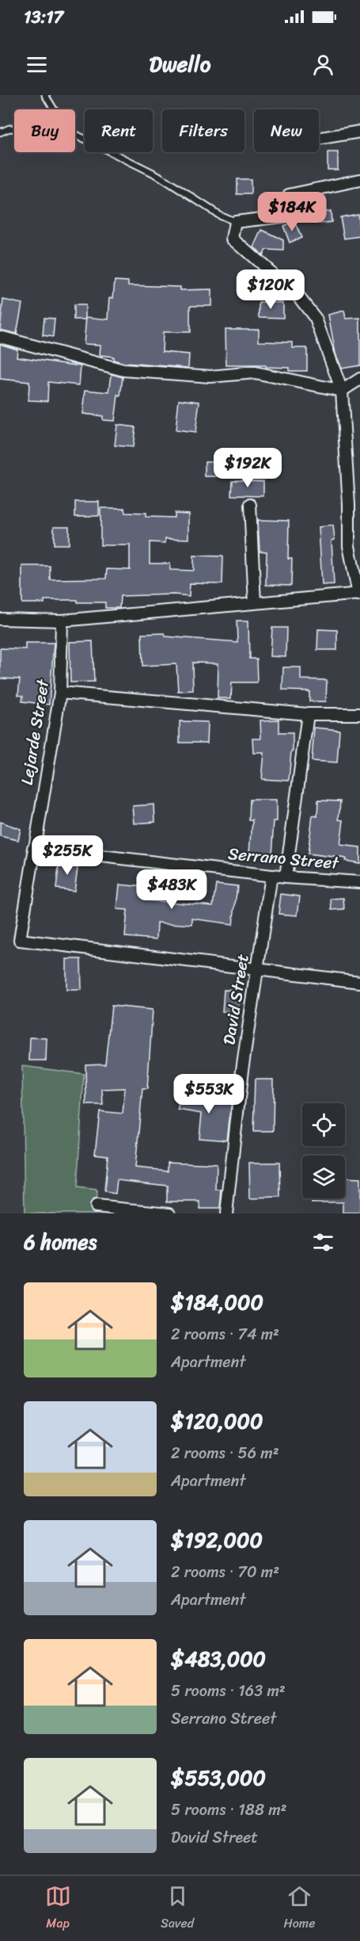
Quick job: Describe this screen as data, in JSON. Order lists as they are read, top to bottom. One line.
{"streets":{"street":["Lejarde Street","Serrano Street","David Street"]},"crossings":[["Lejarde Street","Serrano Street"],["Lejarde Street","David Street"],["Serrano Street","David Street"]],"page":{"status":"13:17","header":"Dwello","chip":["Buy","Rent","Filters","New"],"price":["$184K","$120K","$192K","$255K","$483K","$553K"],"heading":"6 homes","list":[{"name":"$184,000","note":"2 rooms · 74 m² · Apartment"},{"name":"$120,000","note":"2 rooms · 56 m² · Apartment"},{"name":"$192,000","note":"2 rooms · 70 m² · Apartment"},{"name":"$483,000","note":"5 rooms · 163 m² · Serrano Street"},{"name":"$553,000","note":"5 rooms · 188 m² · David Street"}],"tabs":["Map","Saved","Home"]}}
